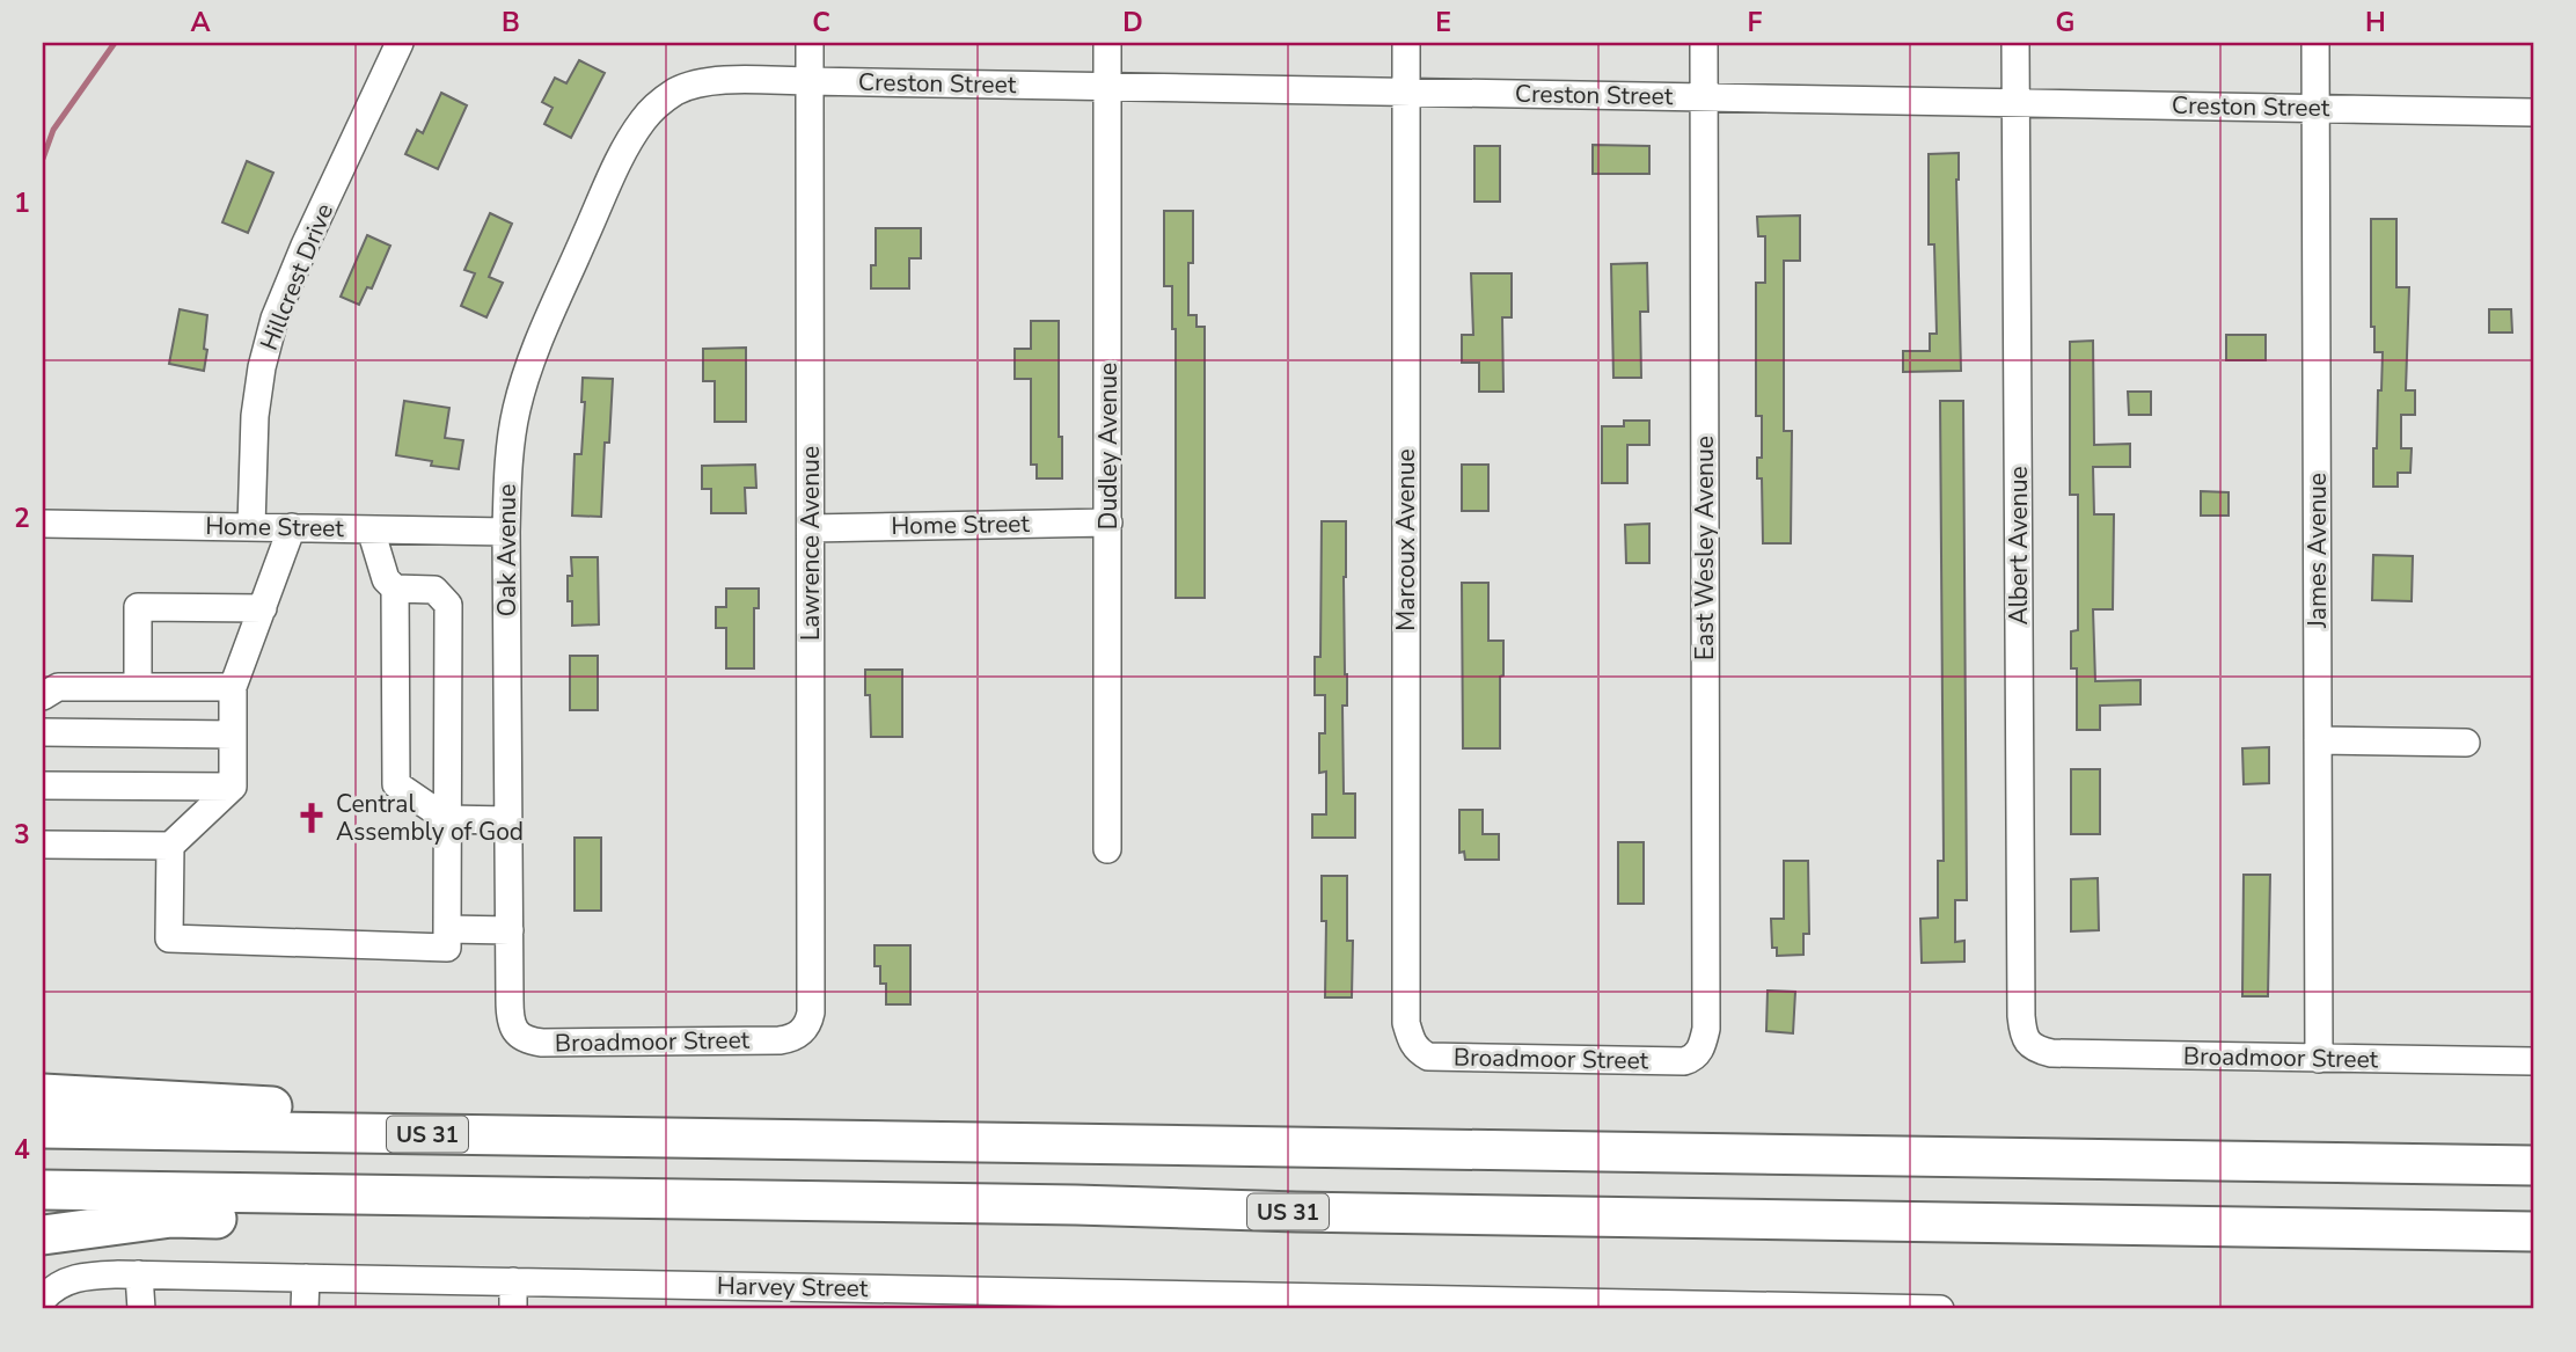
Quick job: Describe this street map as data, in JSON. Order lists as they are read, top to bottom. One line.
{"streets":{"highway":["US 31"],"street":["Creston Street","Hillcrest Drive","Dudley Avenue","Home Street","Marcoux Avenue","Lawrence Avenue","Albert Avenue","East Wesley Avenue","Oak Avenue","James Avenue","Broadmoor Street","Harvey Street"]},"crossings":[["Creston Street","Dudley Avenue"],["Creston Street","Marcoux Avenue"],["Creston Street","Lawrence Avenue"],["Creston Street","Albert Avenue"],["Creston Street","East Wesley Avenue"],["Creston Street","Oak Avenue"],["Creston Street","James Avenue"],["Hillcrest Drive","Home Street"],["Dudley Avenue","Home Street"],["Home Street","Lawrence Avenue"],["Home Street","Oak Avenue"],["Marcoux Avenue","Broadmoor Street"],["Lawrence Avenue","Broadmoor Street"],["Albert Avenue","Broadmoor Street"],["East Wesley Avenue","Broadmoor Street"],["Oak Avenue","Broadmoor Street"],["James Avenue","Broadmoor Street"]],"places":{"church":["Central Assembly of God"]},"grid":{"columns":["A","B","C","D","E","F","G","H"],"rows":["1","2","3","4"]}}
